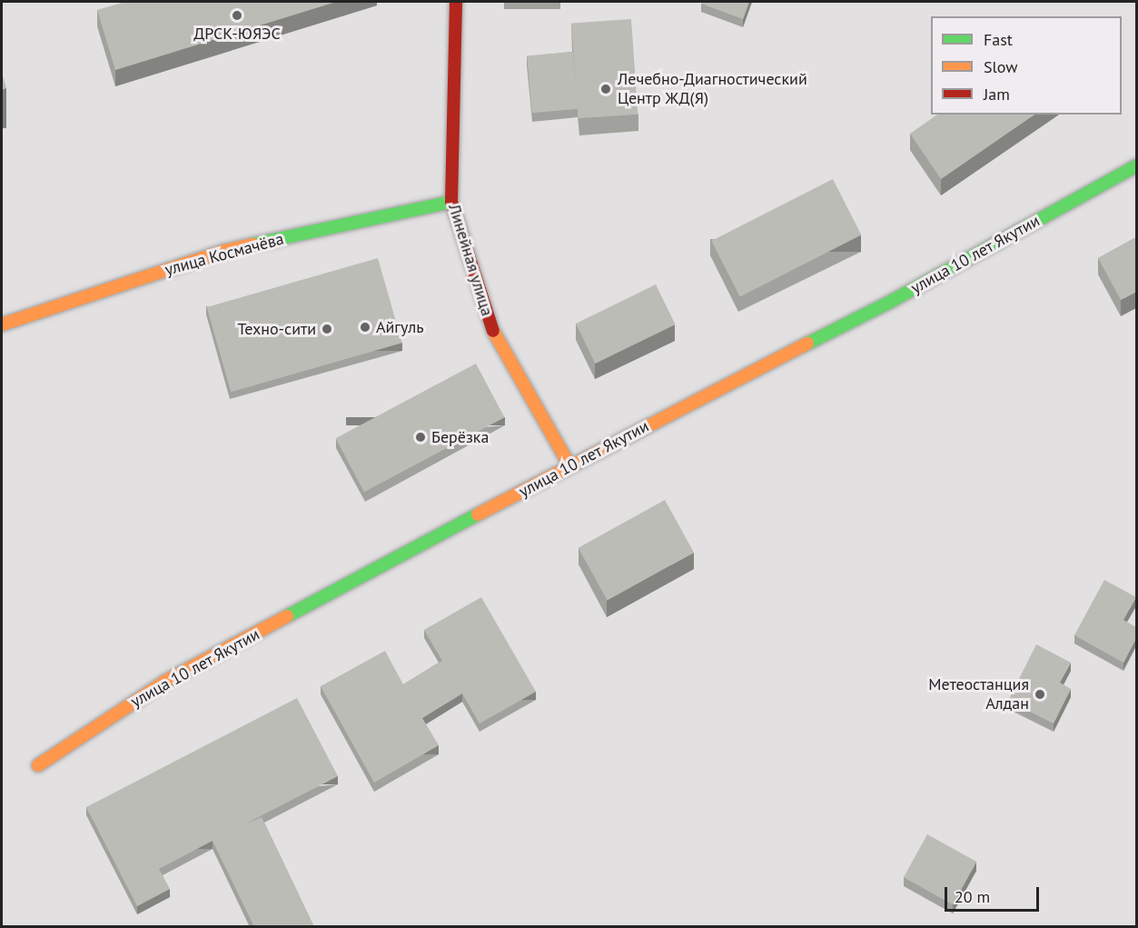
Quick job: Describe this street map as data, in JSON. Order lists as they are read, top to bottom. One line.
{"streets":{"street":["улица Космачёва","улица 10 лет Якутии","Линейная улица"]},"crossings":[["улица Космачёва","Линейная улица"],["улица 10 лет Якутии","Линейная улица"]],"places":["ДРСК-ЮЯЭС","Лечебно-Диагностический Центр ЖД(Я)","Айгуль","Техно-сити","Берёзка","Метеостанция Алдан"],"legend":["Fast","Slow","Jam"],"scale_bar":"20 m"}
